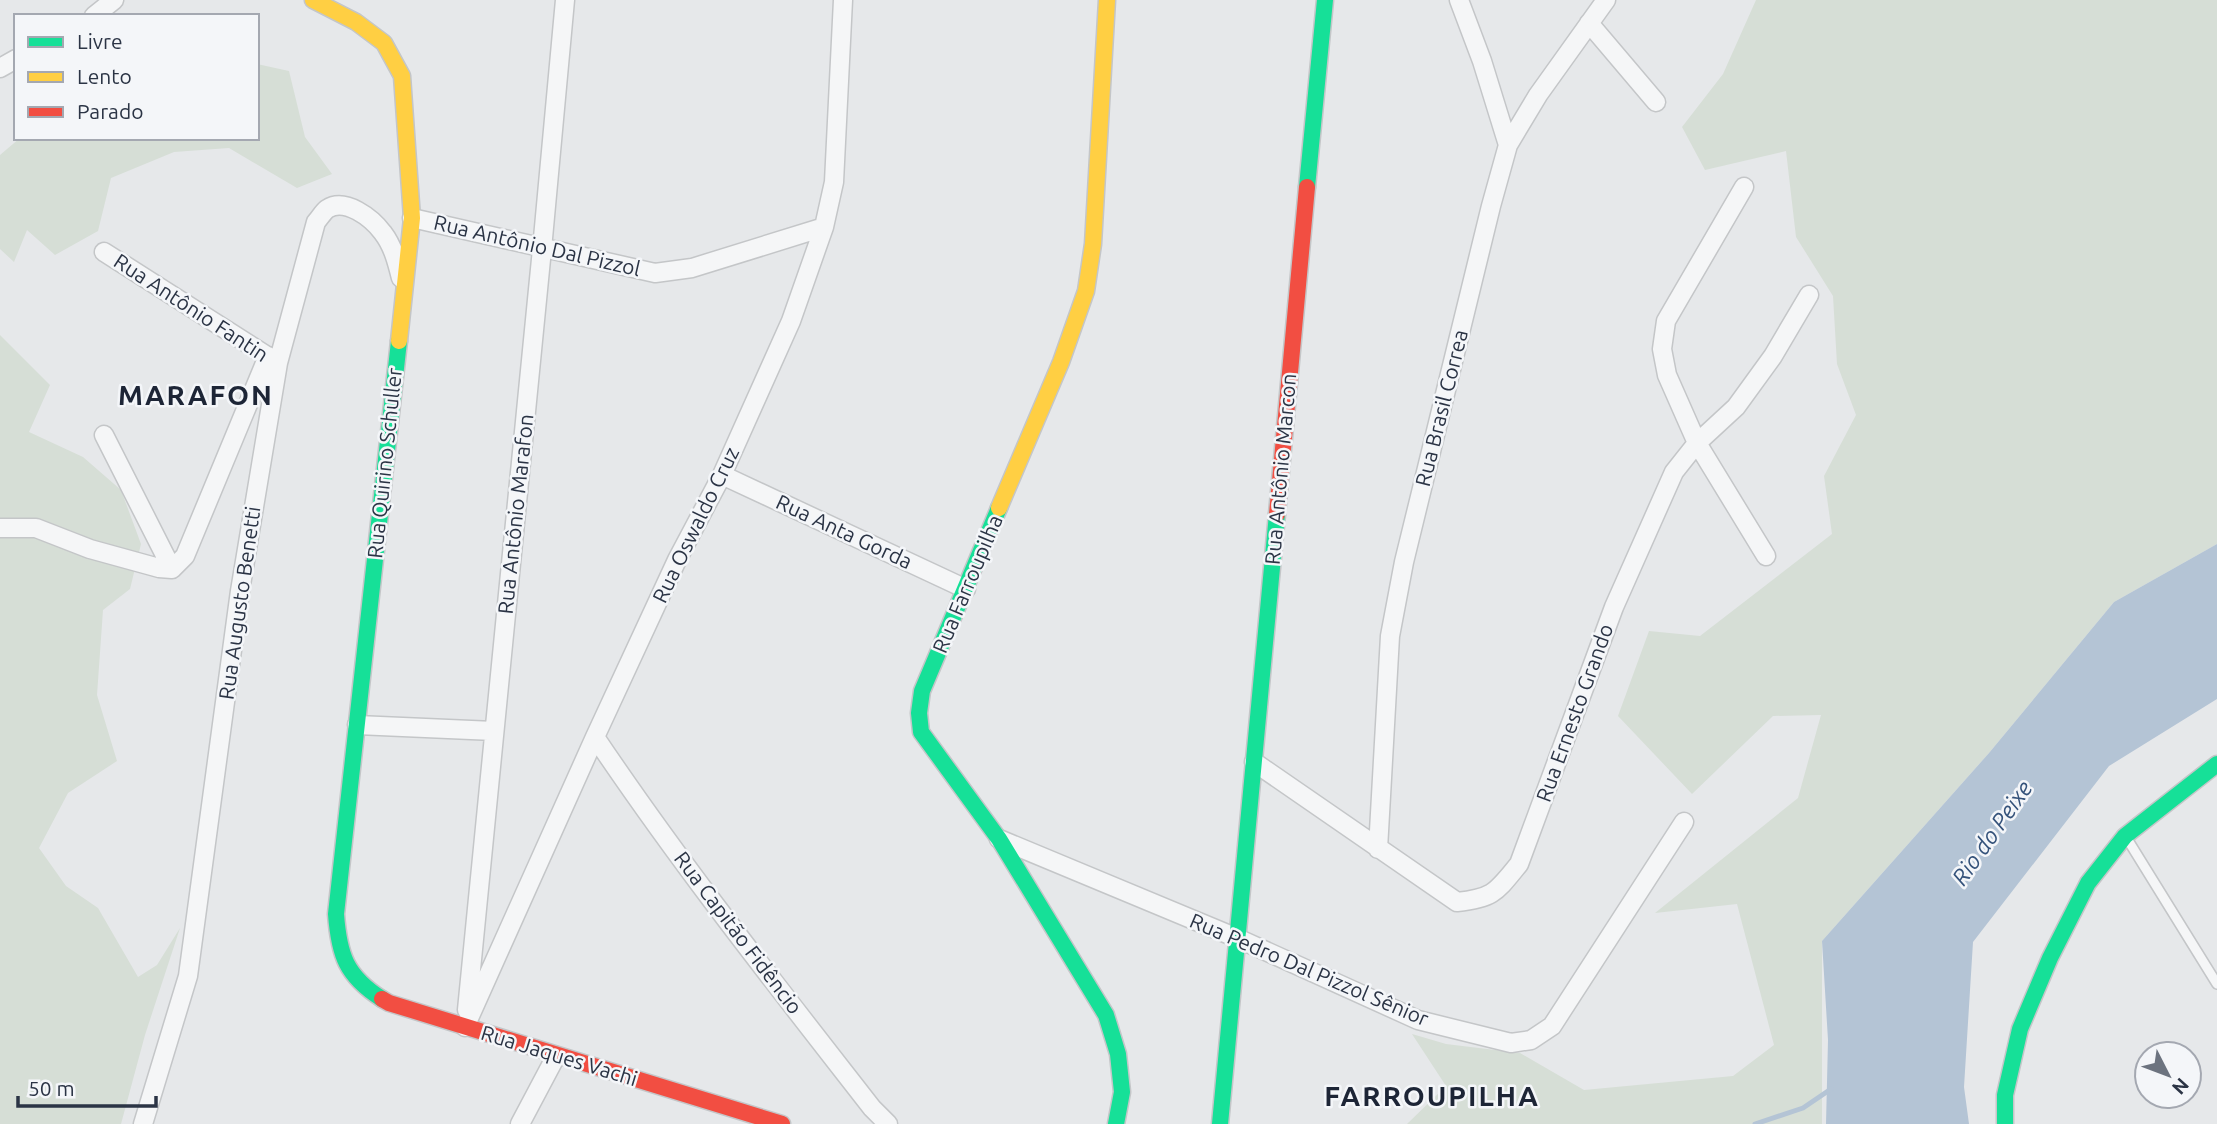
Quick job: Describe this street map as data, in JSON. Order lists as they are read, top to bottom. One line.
{"streets":{"street":["Rua Antônio Dal Pizzol","Rua Antônio Fantin","Rua Brasil Correa","Rua Quirino Schuller","Rua Antônio Marcon","Rua Antônio Marafon","Rua Oswaldo Cruz","Rua Anta Gorda","Rua Farroupilha","Rua Augusto Benetti","Rua Ernesto Grando","Rua Capitão Fidêncio","Rua Pedro Dal Pizzol Sênior","Rua Jaques Vachi"]},"crossings":[["Rua Antônio Dal Pizzol","Rua Quirino Schuller"],["Rua Antônio Dal Pizzol","Rua Antônio Marafon"],["Rua Antônio Dal Pizzol","Rua Oswaldo Cruz"],["Rua Antônio Fantin","Rua Augusto Benetti"],["Rua Brasil Correa","Rua Ernesto Grando"],["Rua Quirino Schuller","Rua Augusto Benetti"],["Rua Quirino Schuller","Rua Jaques Vachi"],["Rua Antônio Marcon","Rua Ernesto Grando"],["Rua Antônio Marcon","Rua Pedro Dal Pizzol Sênior"],["Rua Antônio Marafon","Rua Oswaldo Cruz"],["Rua Antônio Marafon","Rua Jaques Vachi"],["Rua Oswaldo Cruz","Rua Anta Gorda"],["Rua Oswaldo Cruz","Rua Capitão Fidêncio"],["Rua Oswaldo Cruz","Rua Jaques Vachi"],["Rua Anta Gorda","Rua Farroupilha"],["Rua Farroupilha","Rua Pedro Dal Pizzol Sênior"]],"districts":["MARAFON","FARROUPILHA"],"water":["Rio do Peixe"],"legend":["Livre","Lento","Parado"],"scale_bar":"50 m","north":"bottom right"}
